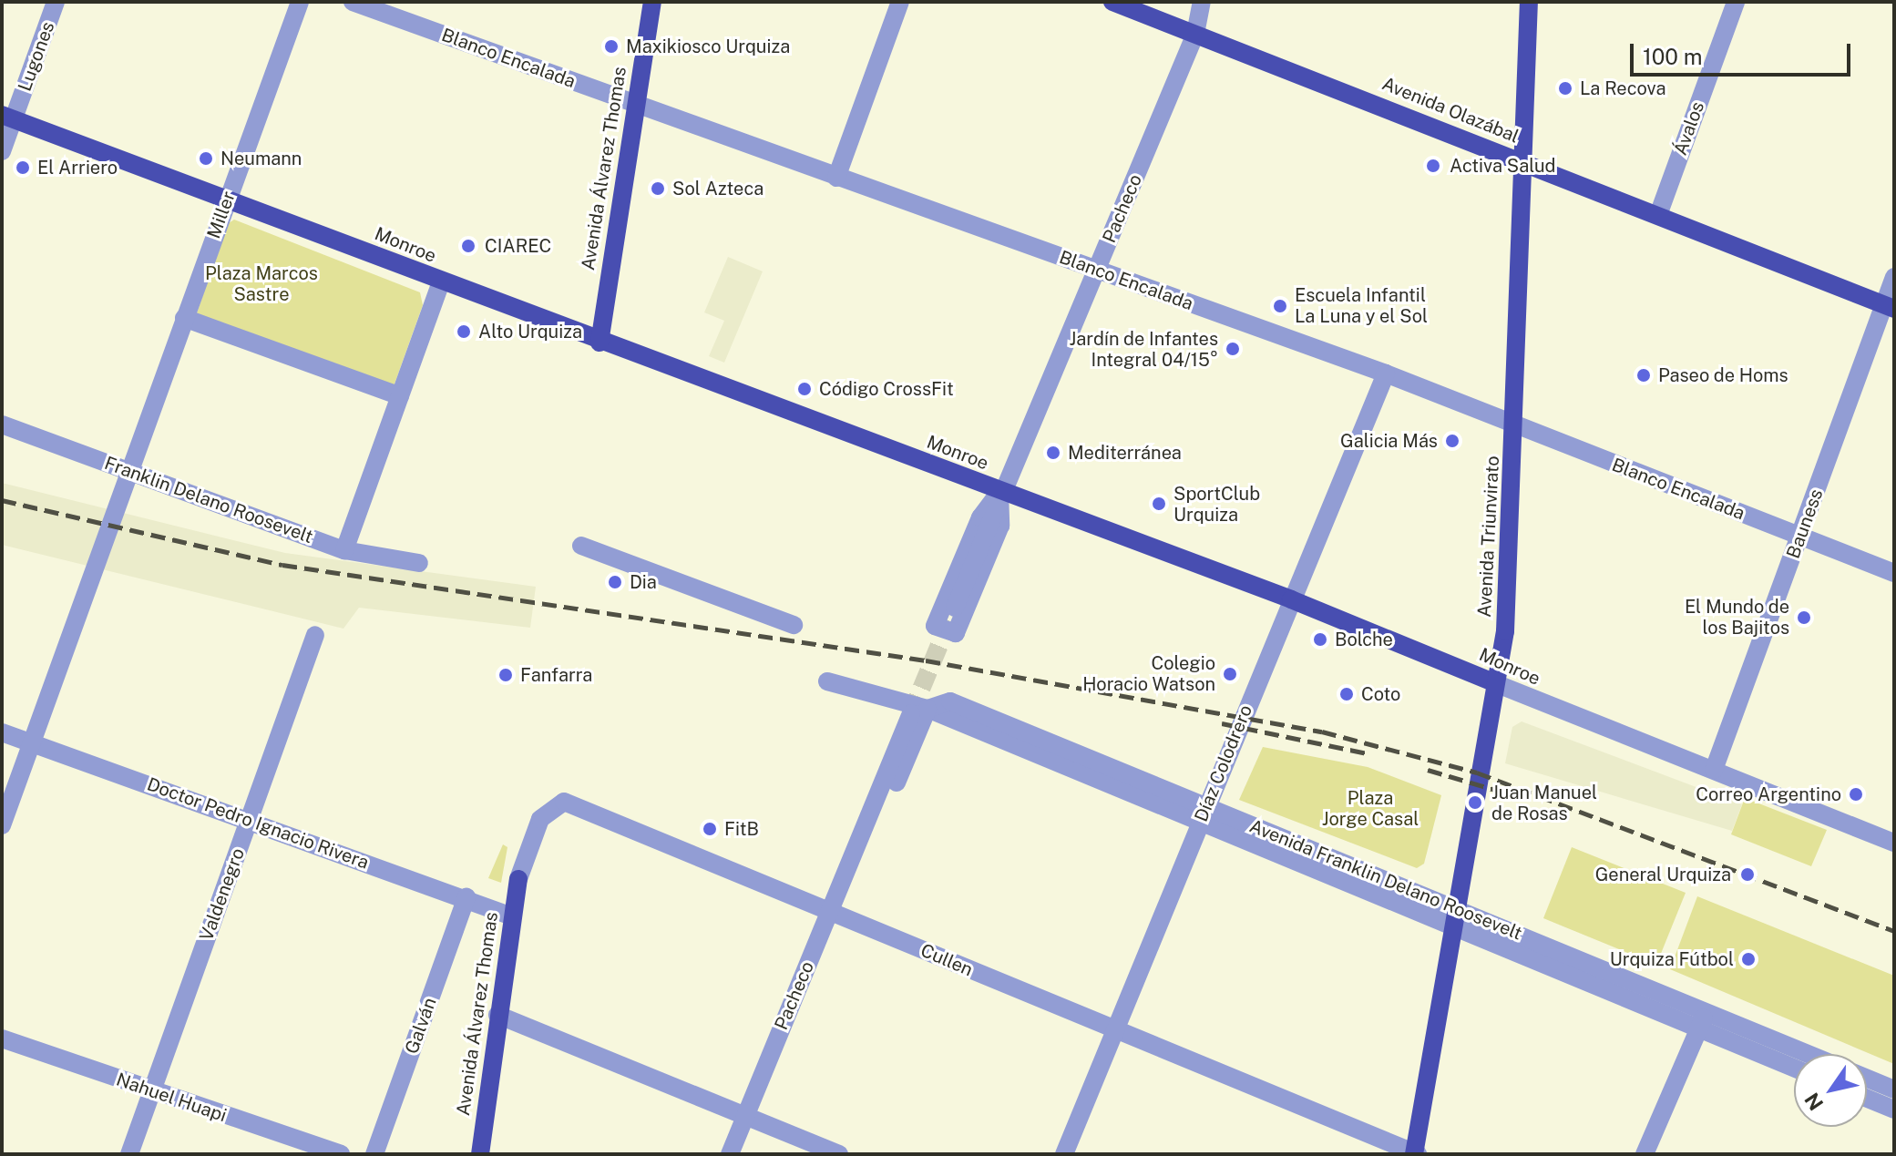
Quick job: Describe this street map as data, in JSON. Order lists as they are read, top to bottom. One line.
{"streets":{"main road":["Avenida Olazábal","Avenida Álvarez Thomas","Monroe","Avenida Triunvirato"],"street":["Lugones","Blanco Encalada","Ávalos","Pacheco","Miller","Franklin Delano Roosevelt","Bauness","Díaz Colodrero","Doctor Pedro Ignacio Rivera","Avenida Franklin Delano Roosevelt","Valdenegro","Cullen","Galván","Nahuel Huapi"]},"crossings":[["Lugones","Monroe"],["Blanco Encalada","Avenida Álvarez Thomas"],["Blanco Encalada","Pacheco"],["Blanco Encalada","Bauness"],["Blanco Encalada","Avenida Triunvirato"],["Blanco Encalada","Díaz Colodrero"],["Avenida Olazábal","Ávalos"],["Avenida Olazábal","Pacheco"],["Avenida Olazábal","Bauness"],["Avenida Olazábal","Avenida Triunvirato"],["Avenida Álvarez Thomas","Monroe"],["Avenida Álvarez Thomas","Doctor Pedro Ignacio Rivera"],["Avenida Álvarez Thomas","Cullen"],["Pacheco","Monroe"],["Pacheco","Avenida Franklin Delano Roosevelt"],["Pacheco","Cullen"],["Miller","Monroe"],["Miller","Franklin Delano Roosevelt"],["Miller","Doctor Pedro Ignacio Rivera"],["Monroe","Bauness"],["Monroe","Avenida Triunvirato"],["Monroe","Díaz Colodrero"],["Avenida Triunvirato","Avenida Franklin Delano Roosevelt"],["Avenida Triunvirato","Cullen"],["Díaz Colodrero","Avenida Franklin Delano Roosevelt"],["Díaz Colodrero","Cullen"],["Doctor Pedro Ignacio Rivera","Valdenegro"],["Doctor Pedro Ignacio Rivera","Galván"],["Valdenegro","Nahuel Huapi"]],"parks":["Plaza Marcos Sastre","Plaza Jorge Casal"],"places":["Maxikiosco Urquiza","La Recova","Neumann","Activa Salud","El Arriero","Sol Azteca","CIAREC","Escuela Infantil La Luna y el Sol","Alto Urquiza","Jardín de Infantes Integral 04/15°","Paseo de Homs","Código CrossFit","Galicia Más","Mediterránea","SportClub Urquiza","Dia","El Mundo de los Bajitos","Bolche","Colegio Horacio Watson","Fanfarra","Coto","Correo Argentino","Juan Manuel de Rosas","FitB","General Urquiza","Urquiza Fútbol"],"scale_bar":"100 m","north":"bottom left"}
